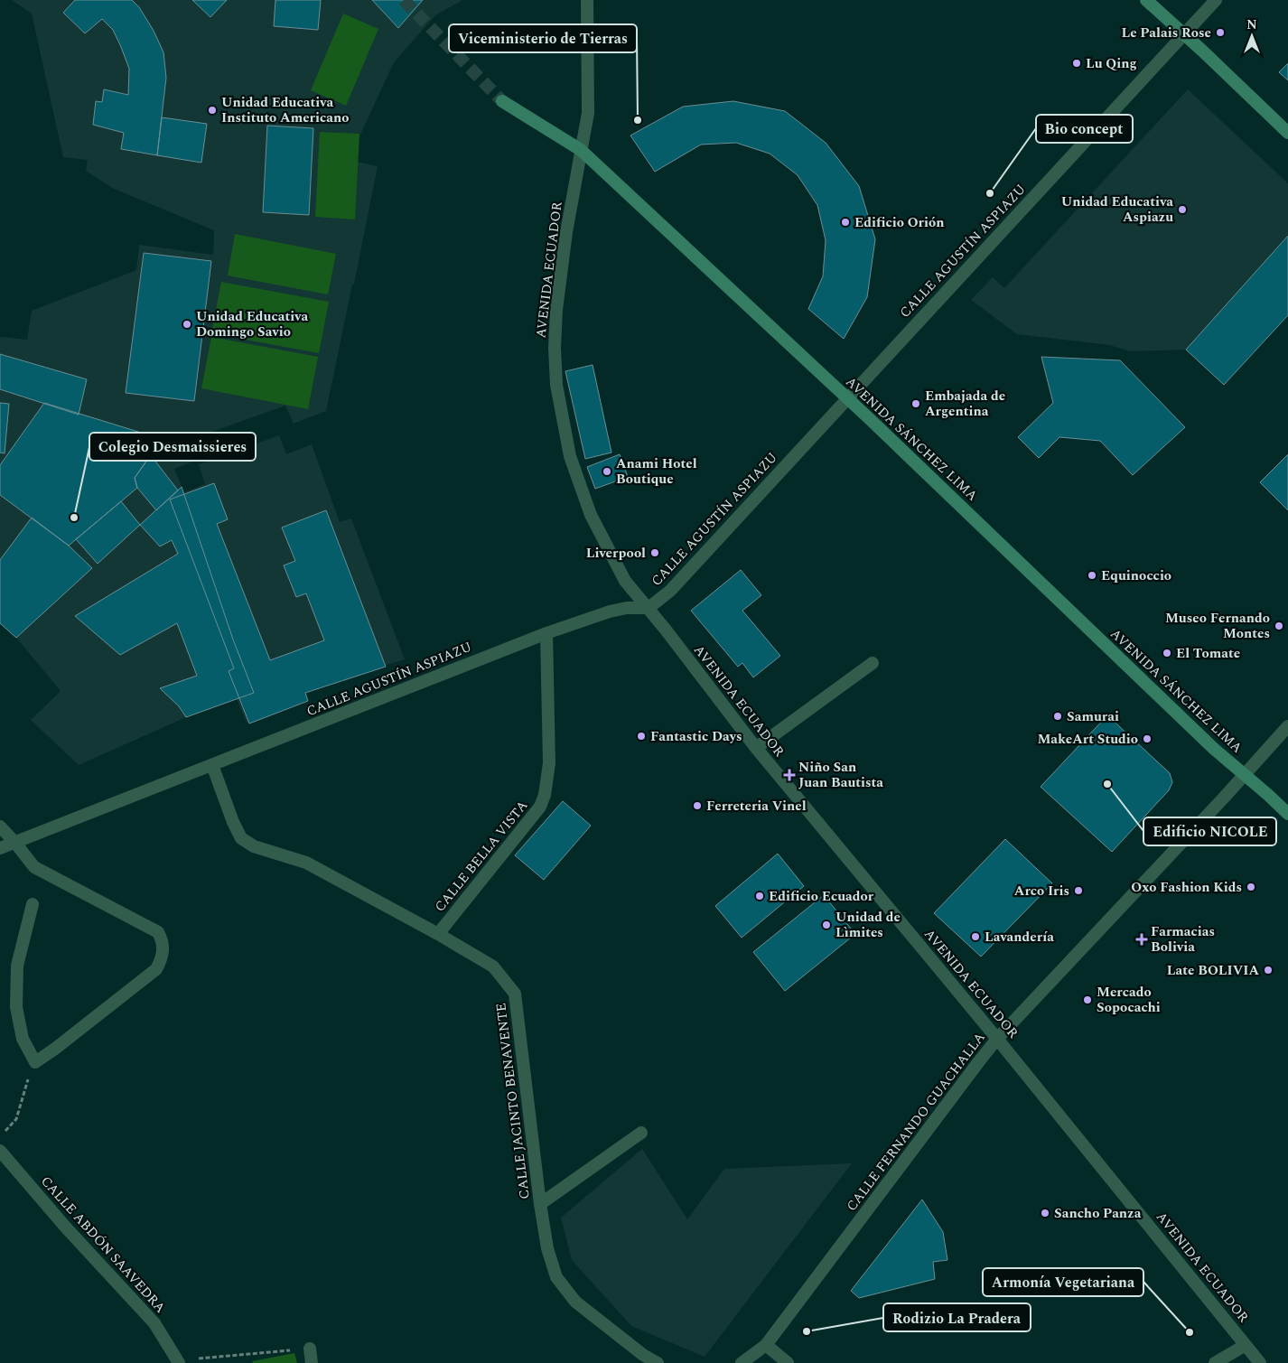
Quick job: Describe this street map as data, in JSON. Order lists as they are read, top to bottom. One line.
{"streets":{"main road":["AVENIDA SÁNCHEZ LIMA"],"street":["CALLE AGUSTÍN ASPIAZU","AVENIDA ECUADOR","CALLE BELLA VISTA","CALLE JACINTO BENAVENTE","CALLE FERNANDO GUACHALLA","CALLE ABDÓN SAAVEDRA"]},"crossings":[["CALLE AGUSTÍN ASPIAZU","AVENIDA ECUADOR"],["CALLE AGUSTÍN ASPIAZU","AVENIDA SÁNCHEZ LIMA"],["CALLE AGUSTÍN ASPIAZU","CALLE BELLA VISTA"],["CALLE AGUSTÍN ASPIAZU","CALLE JACINTO BENAVENTE"],["AVENIDA ECUADOR","AVENIDA SÁNCHEZ LIMA"],["AVENIDA ECUADOR","CALLE FERNANDO GUACHALLA"],["AVENIDA SÁNCHEZ LIMA","CALLE FERNANDO GUACHALLA"],["CALLE BELLA VISTA","CALLE JACINTO BENAVENTE"]],"places":{"other":["Le Palais Rose","Lu Qing","Unidad Educativa Instituto Americano","Viceministerio de Tierras","Bio concept","Unidad Educativa Aspiazu","Edificio Orión","Unidad Educativa Domingo Savio","Embajada de Argentina","Anami Hotel Boutique","Colegio Desmaissieres","Liverpool","Equinoccio","Museo Fernando Montes","El Tomate","Samurai","Fantastic Days","MakeArt Studio","Edificio NICOLE","Ferreteria Vinel","Oxo Fashion Kids","Arco Iris","Edificio Ecuador","Unidad de Lìmites","Lavandería","Late BOLIVIA","Mercado Sopocachi","Sancho Panza","Rodizio La Pradera","Armonía Vegetariana"],"health":["Niño San Juan Bautista","Farmacias Bolivia"]},"north":"top"}
